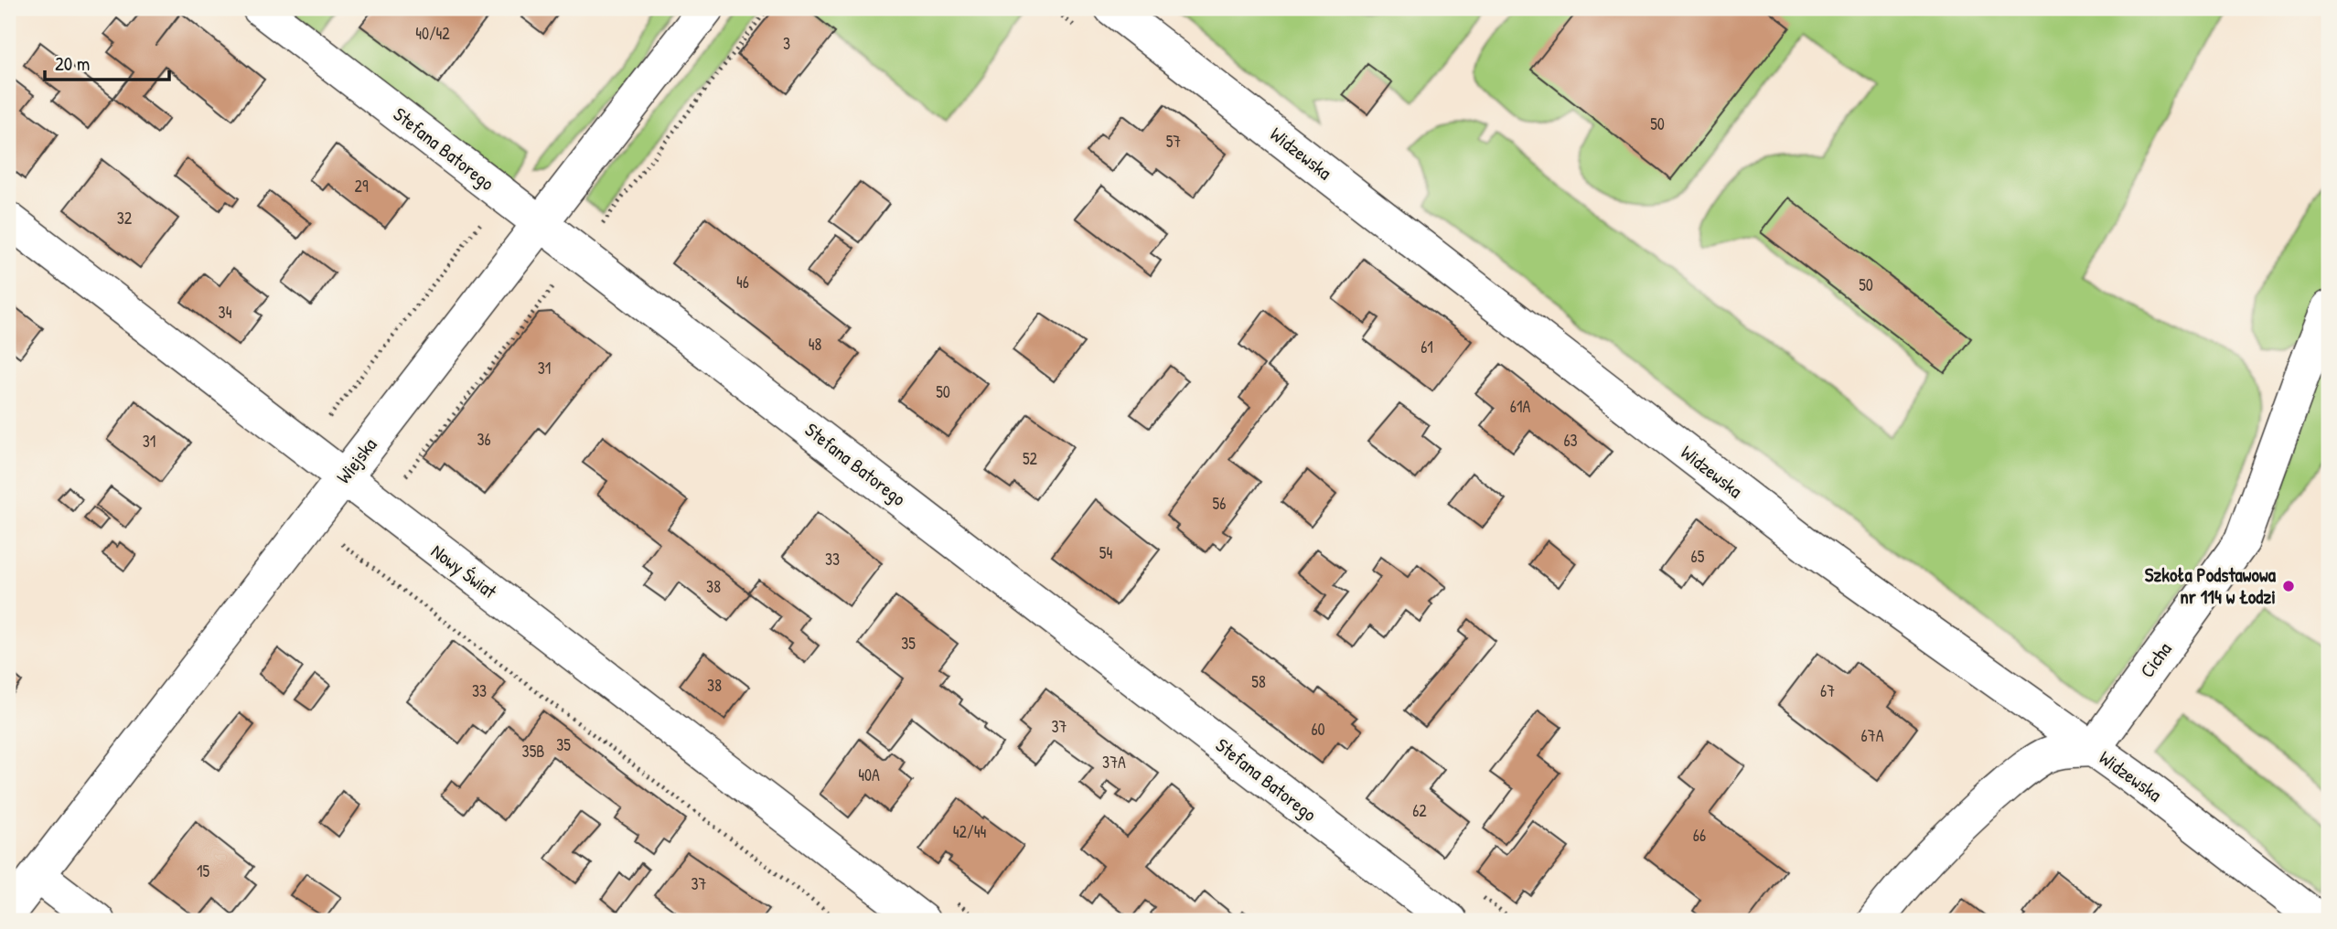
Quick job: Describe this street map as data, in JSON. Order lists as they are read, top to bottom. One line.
{"streets":{"street":["Stefana Batorego","Widzewska","Wiejska","Nowy Świat","Cicha"]},"crossings":[["Stefana Batorego","Wiejska"],["Widzewska","Cicha"],["Wiejska","Nowy Świat"]],"places":["Szkoła Podstawowa nr 114 w Łodzi"],"house_numbers":["40/42","3","50","57","29","32","46","50","34","48","61","31","50","61A","36","63","31","52","56","54","65","33","38","35","58","38","33","67","37","60","67A","35","35B","37A","40A","62","42/44","66","15","37"],"scale_bar":"20 m"}
